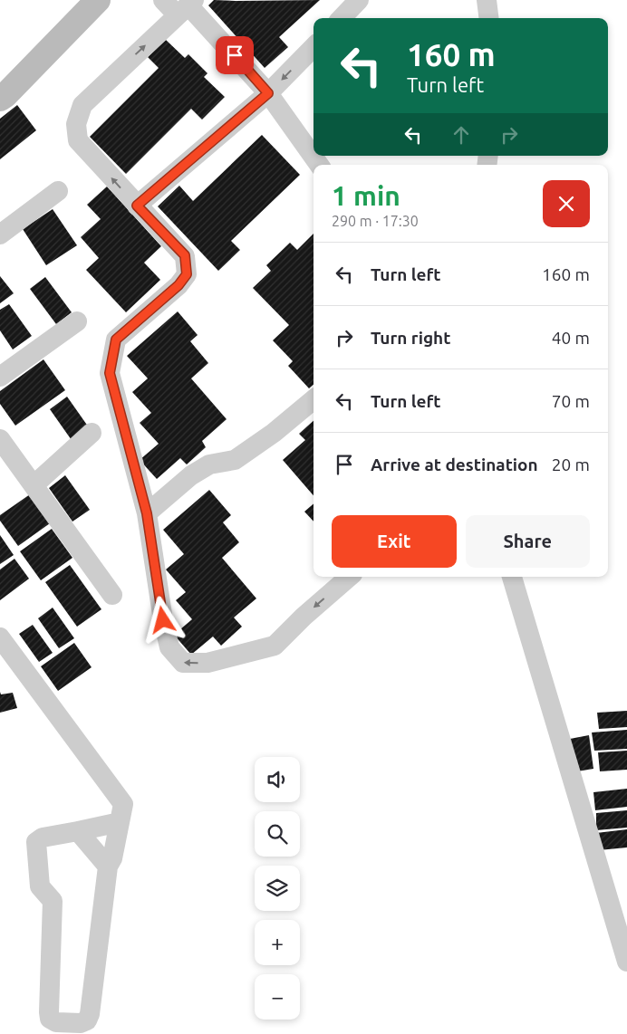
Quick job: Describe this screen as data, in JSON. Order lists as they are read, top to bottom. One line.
{"page":{"turn":["160 m","Turn left"],"heading":["1 min","290 m · 17:30"],"list":[{"name":"Turn left","value":"160 m"},{"name":"Turn right","value":"40 m"},{"name":"Turn left","value":"70 m"},{"name":"Arrive at destination","value":"20 m"}],"buttons":["Exit","Share"],"map_buttons":["+","−"]}}
